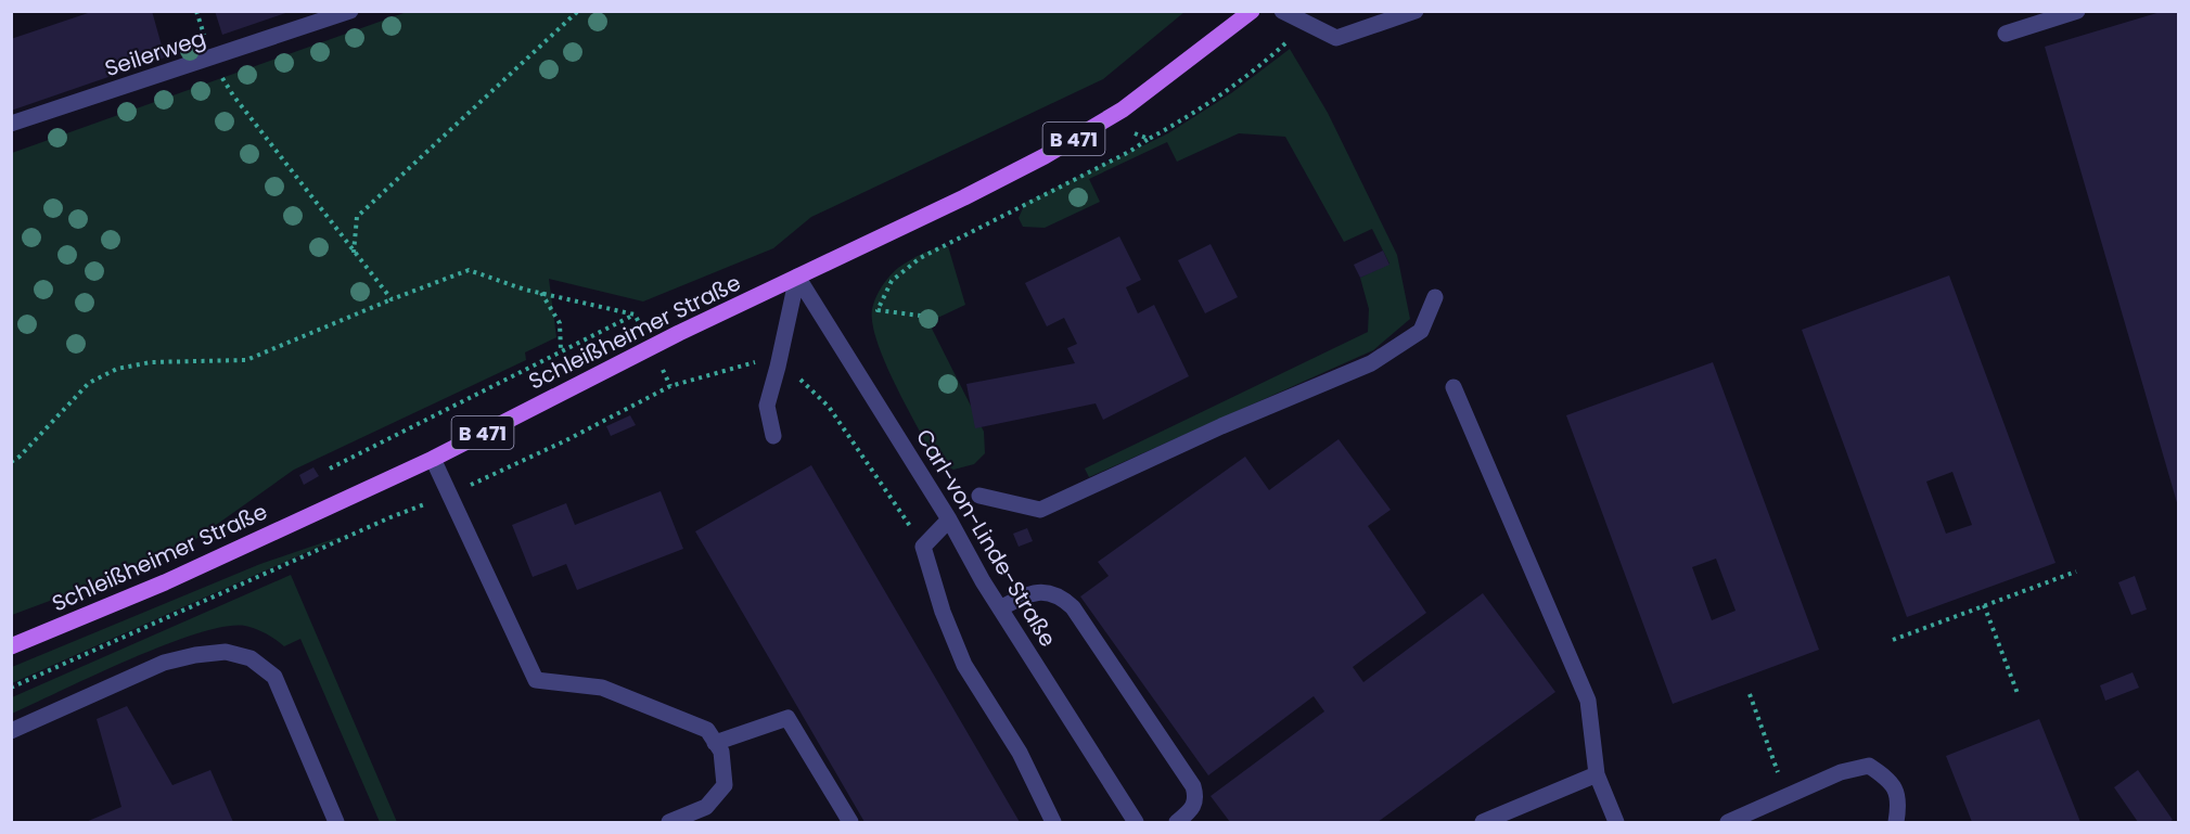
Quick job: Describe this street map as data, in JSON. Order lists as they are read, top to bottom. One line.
{"streets":{"main road":["B 471","Schleißheimer Straße"],"street":["Seilerweg","Carl-von-Linde-Straße"]},"crossings":[["Schleißheimer Straße","Carl-von-Linde-Straße"]]}
